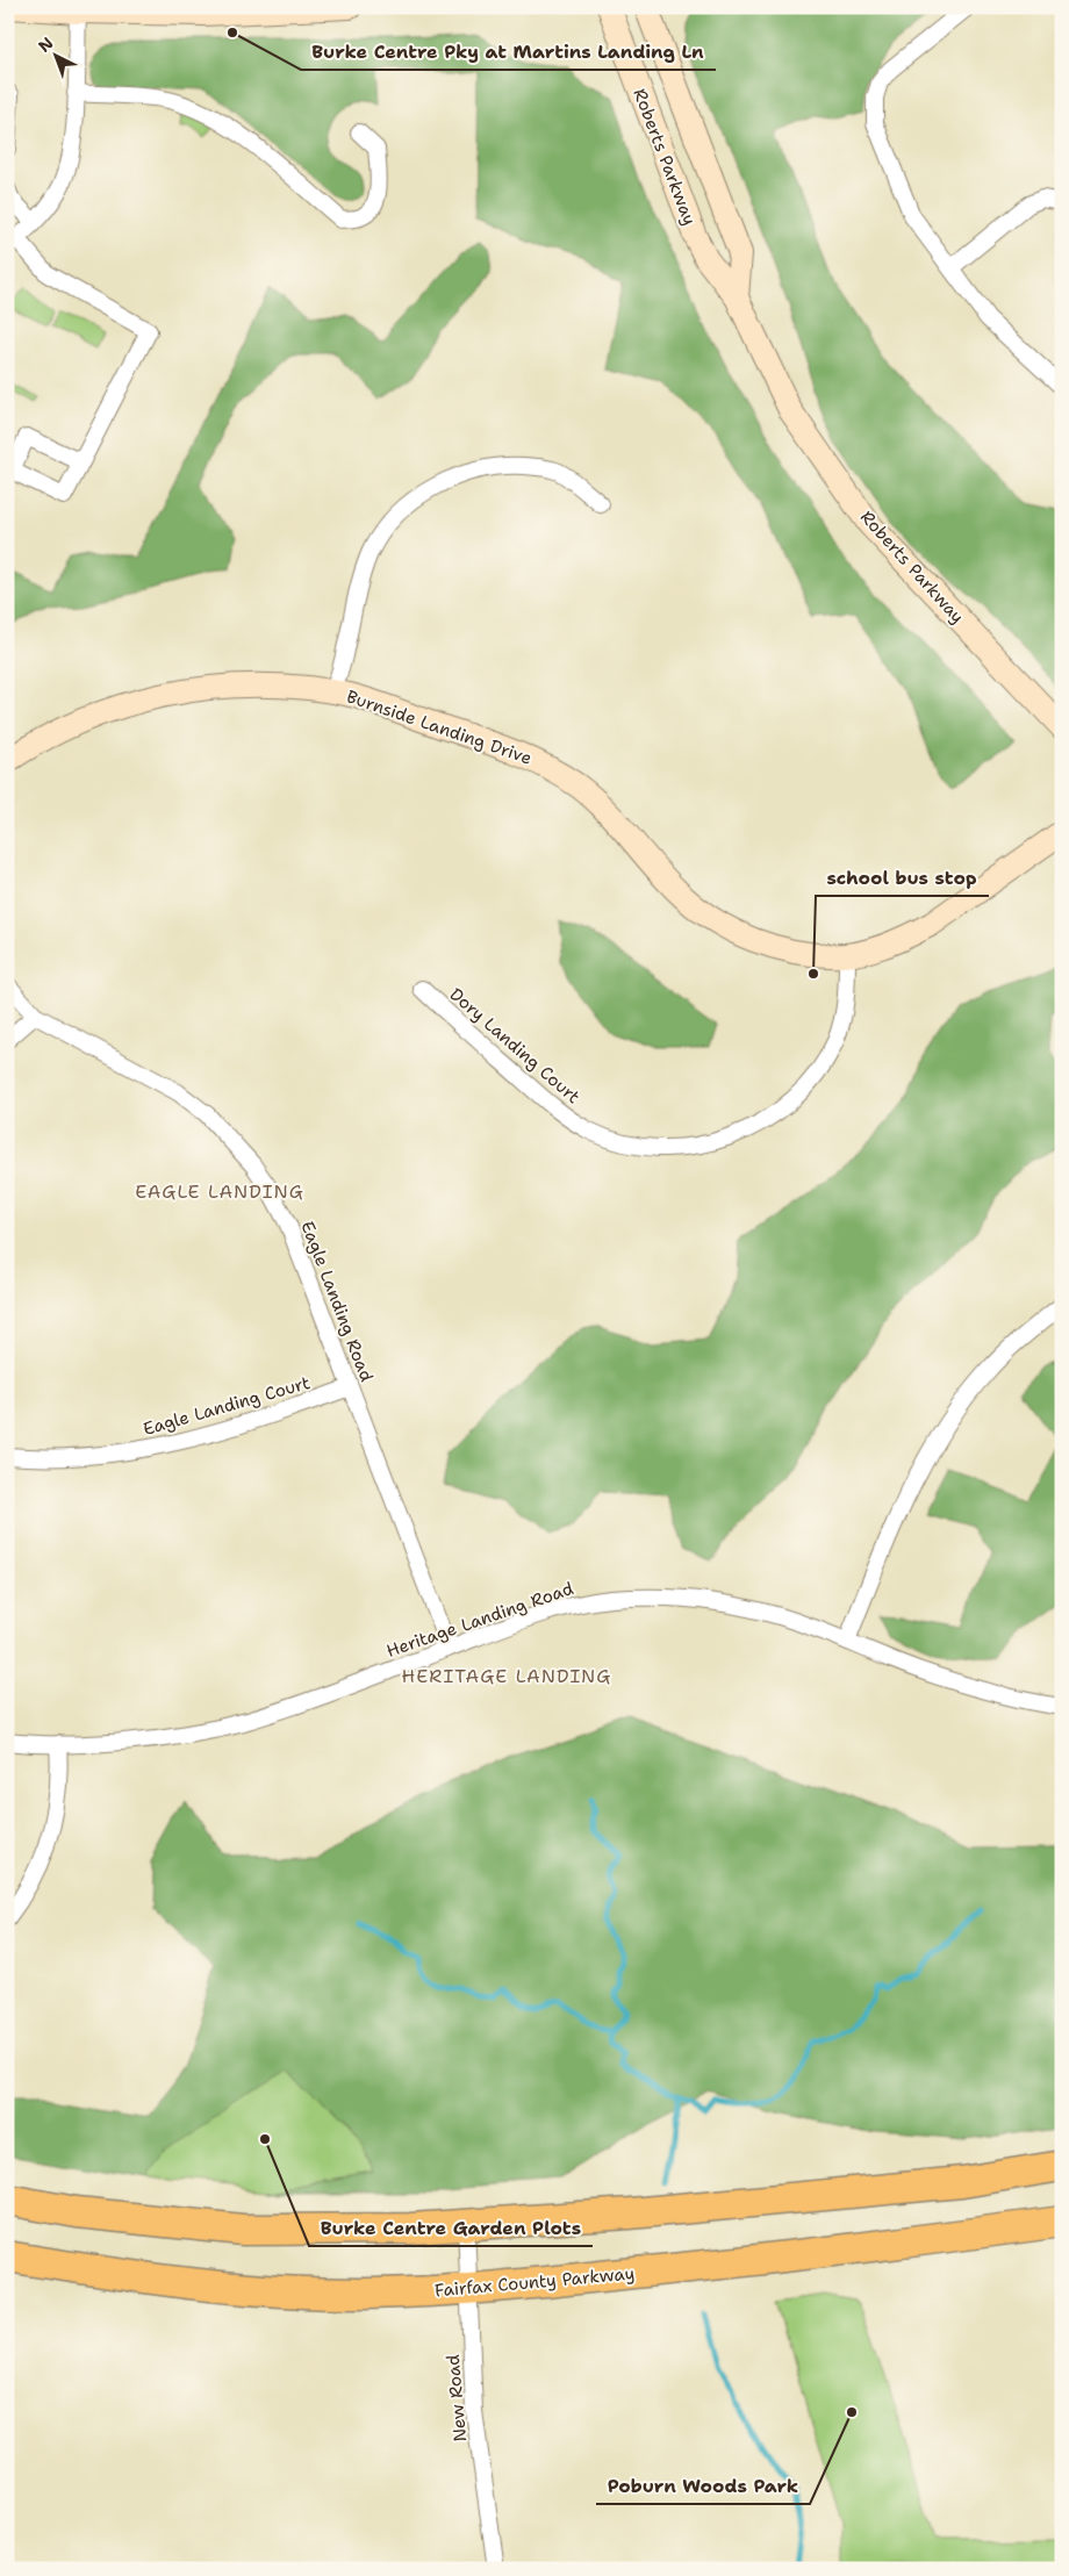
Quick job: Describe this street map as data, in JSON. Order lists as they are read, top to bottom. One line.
{"streets":{"highway":["Fairfax County Parkway"],"main road":["Roberts Parkway","Burnside Landing Drive"],"street":["Dory Landing Court","Eagle Landing Road","Eagle Landing Court","Heritage Landing Road","New Road"]},"crossings":[["Burnside Landing Drive","Dory Landing Court"],["Eagle Landing Road","Eagle Landing Court"],["Eagle Landing Road","Heritage Landing Road"],["Fairfax County Parkway","New Road"]],"districts":["EAGLE LANDING","HERITAGE LANDING"],"places":["Burke Centre Pky at Martins Landing Ln","school bus stop","Burke Centre Garden Plots","Poburn Woods Park"],"north":"top left"}
